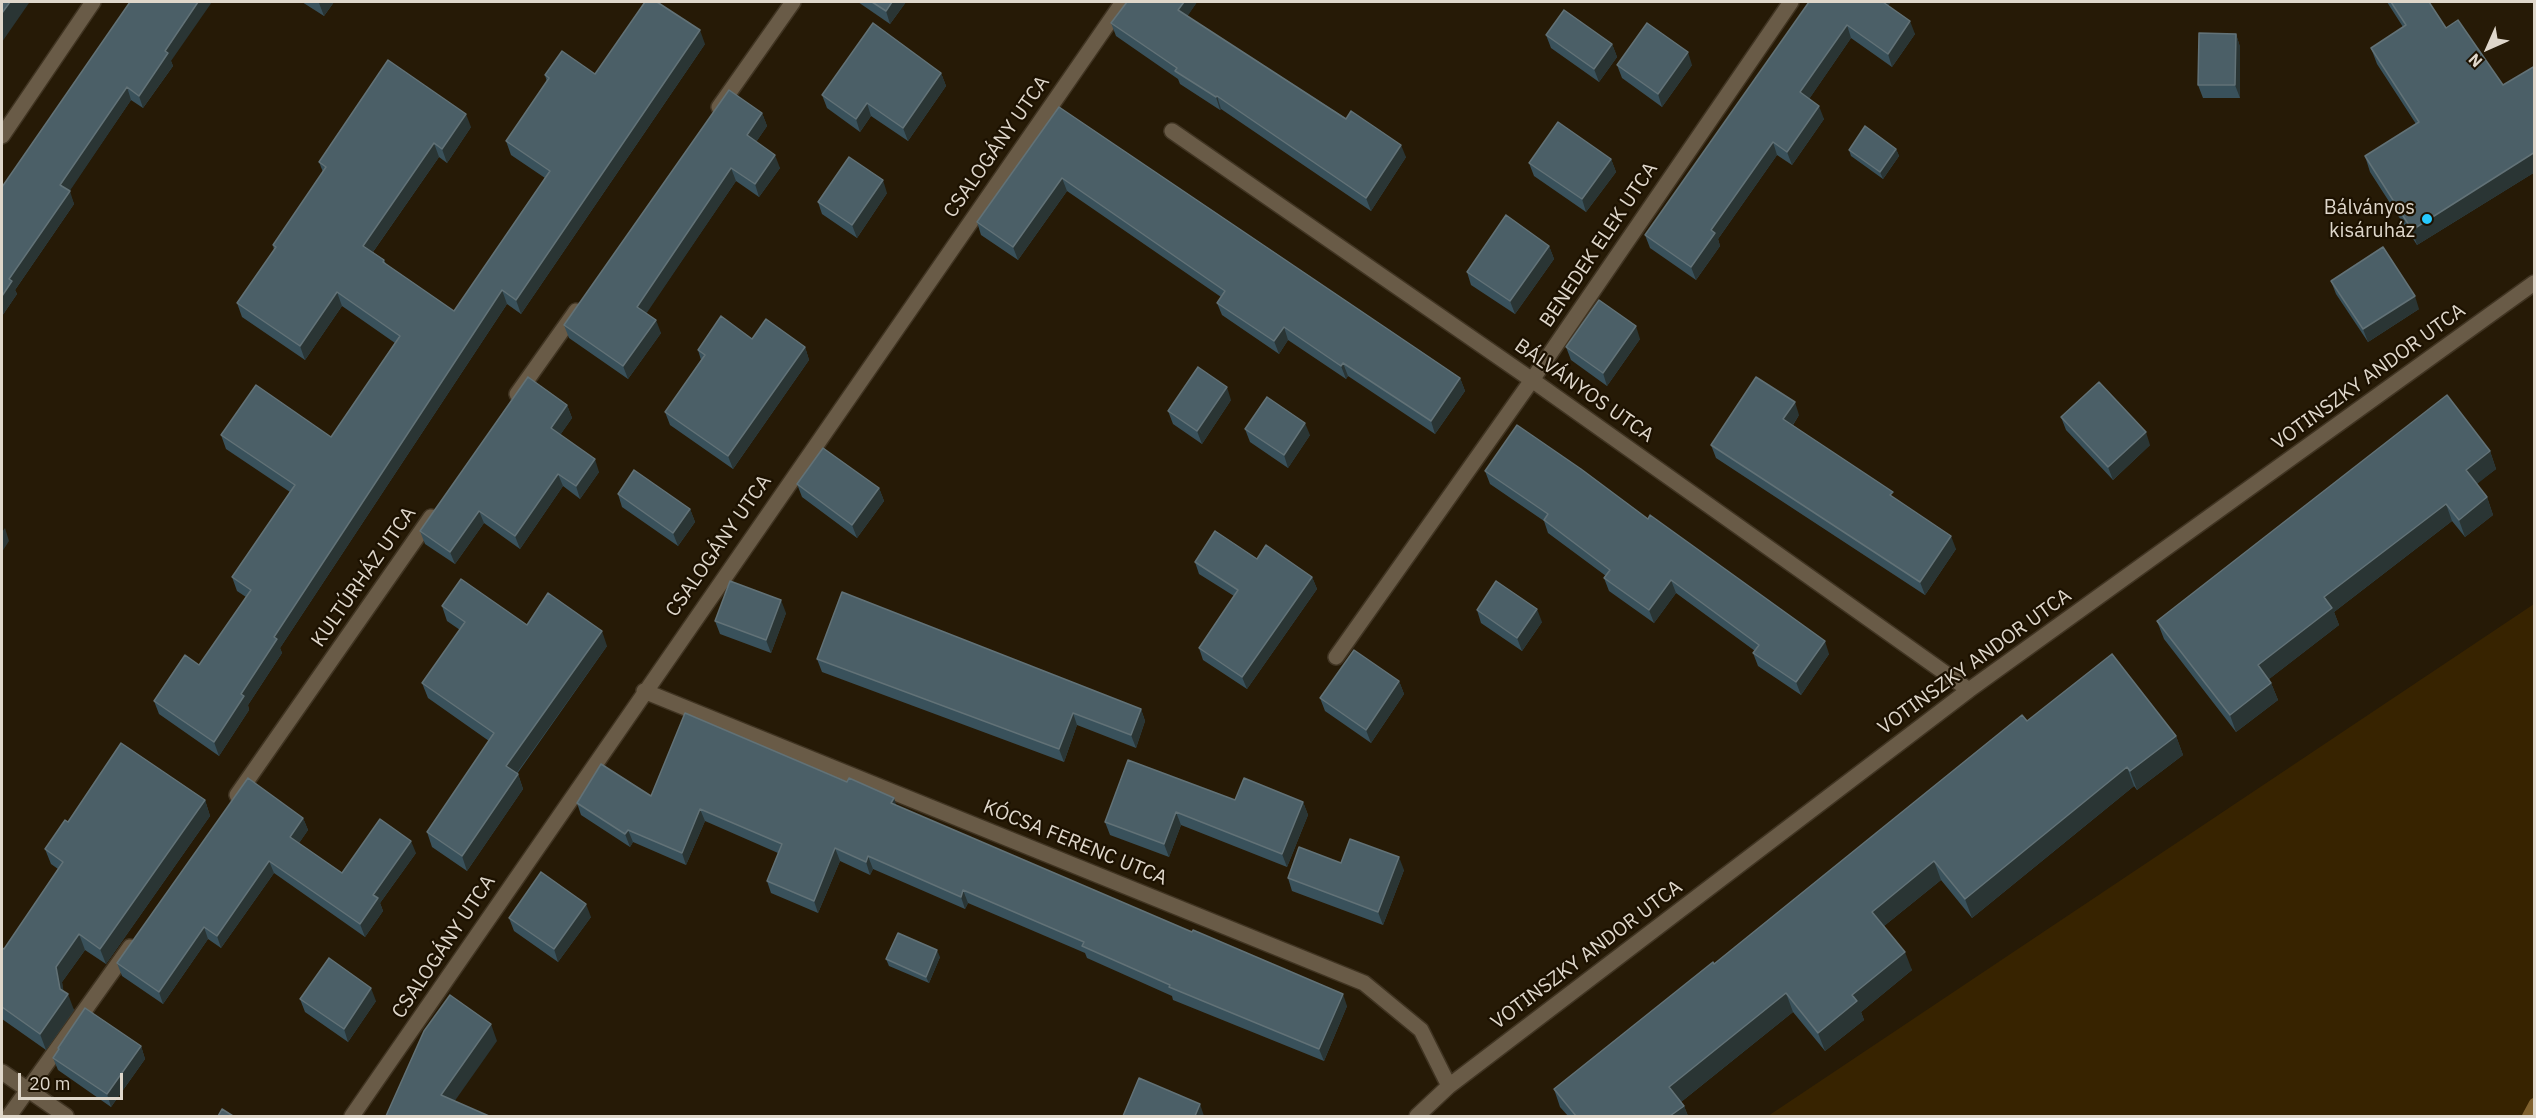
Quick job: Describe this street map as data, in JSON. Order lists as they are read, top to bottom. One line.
{"streets":{"street":["CSALOGÁNY UTCA","BENEDEK ELEK UTCA","VOTINSZKY ANDOR UTCA","BÁLVÁNYOS UTCA","KULTÚRHÁZ UTCA","KÓCSA FERENC UTCA"]},"crossings":[["CSALOGÁNY UTCA","KÓCSA FERENC UTCA"],["BENEDEK ELEK UTCA","BÁLVÁNYOS UTCA"],["VOTINSZKY ANDOR UTCA","BÁLVÁNYOS UTCA"],["VOTINSZKY ANDOR UTCA","KÓCSA FERENC UTCA"]],"places":["Bálványos kisáruház"],"scale_bar":"20 m","north":"bottom left"}
